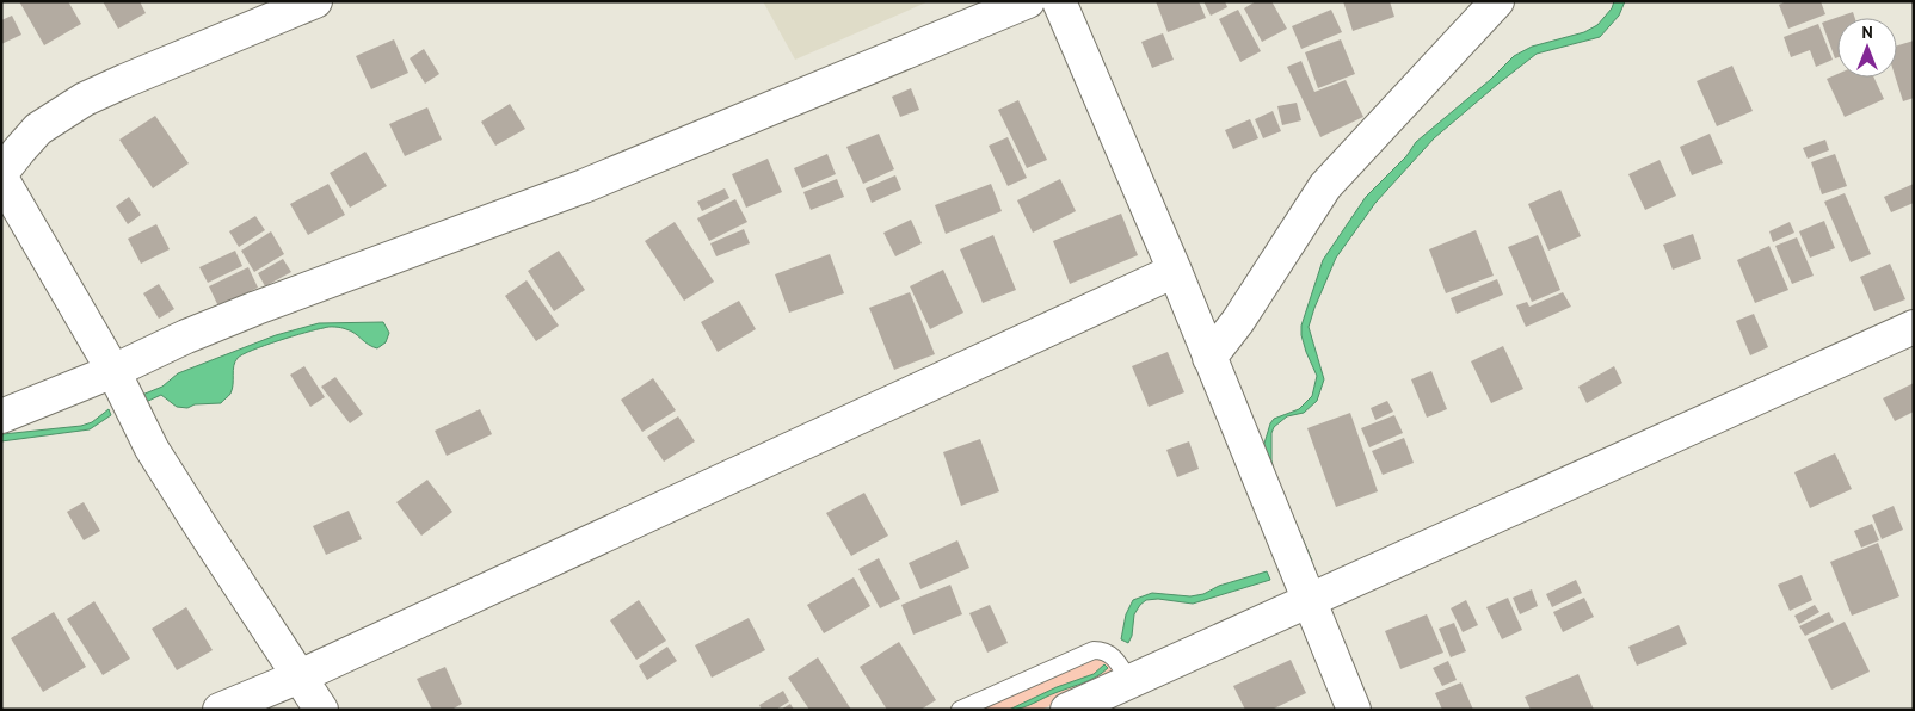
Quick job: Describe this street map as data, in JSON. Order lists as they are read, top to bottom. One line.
{"north":"top"}
